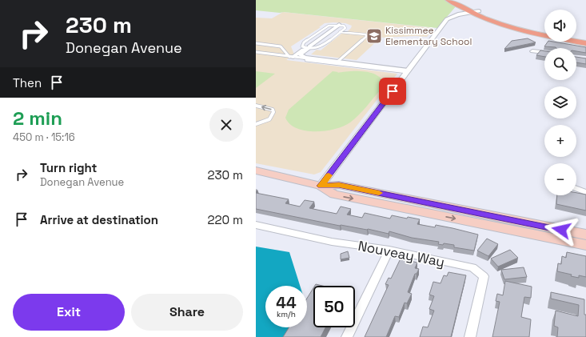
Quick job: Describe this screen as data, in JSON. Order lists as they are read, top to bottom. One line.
{"streets":{"street":["Nouveay Way"]},"places":{"school or university":["Kissimmee Elementary School"]},"page":{"turn":["230 m","Donegan Avenue"],"map_buttons":["+","−"],"then":"Then","heading":["2 min","450 m · 15:16"],"list":[{"name":"Turn right","note":"Donegan Avenue","value":"230 m"},{"name":"Arrive at destination","value":"220 m"}],"speed":"44 km/h","limit":"50","buttons":["Exit","Share"]}}
